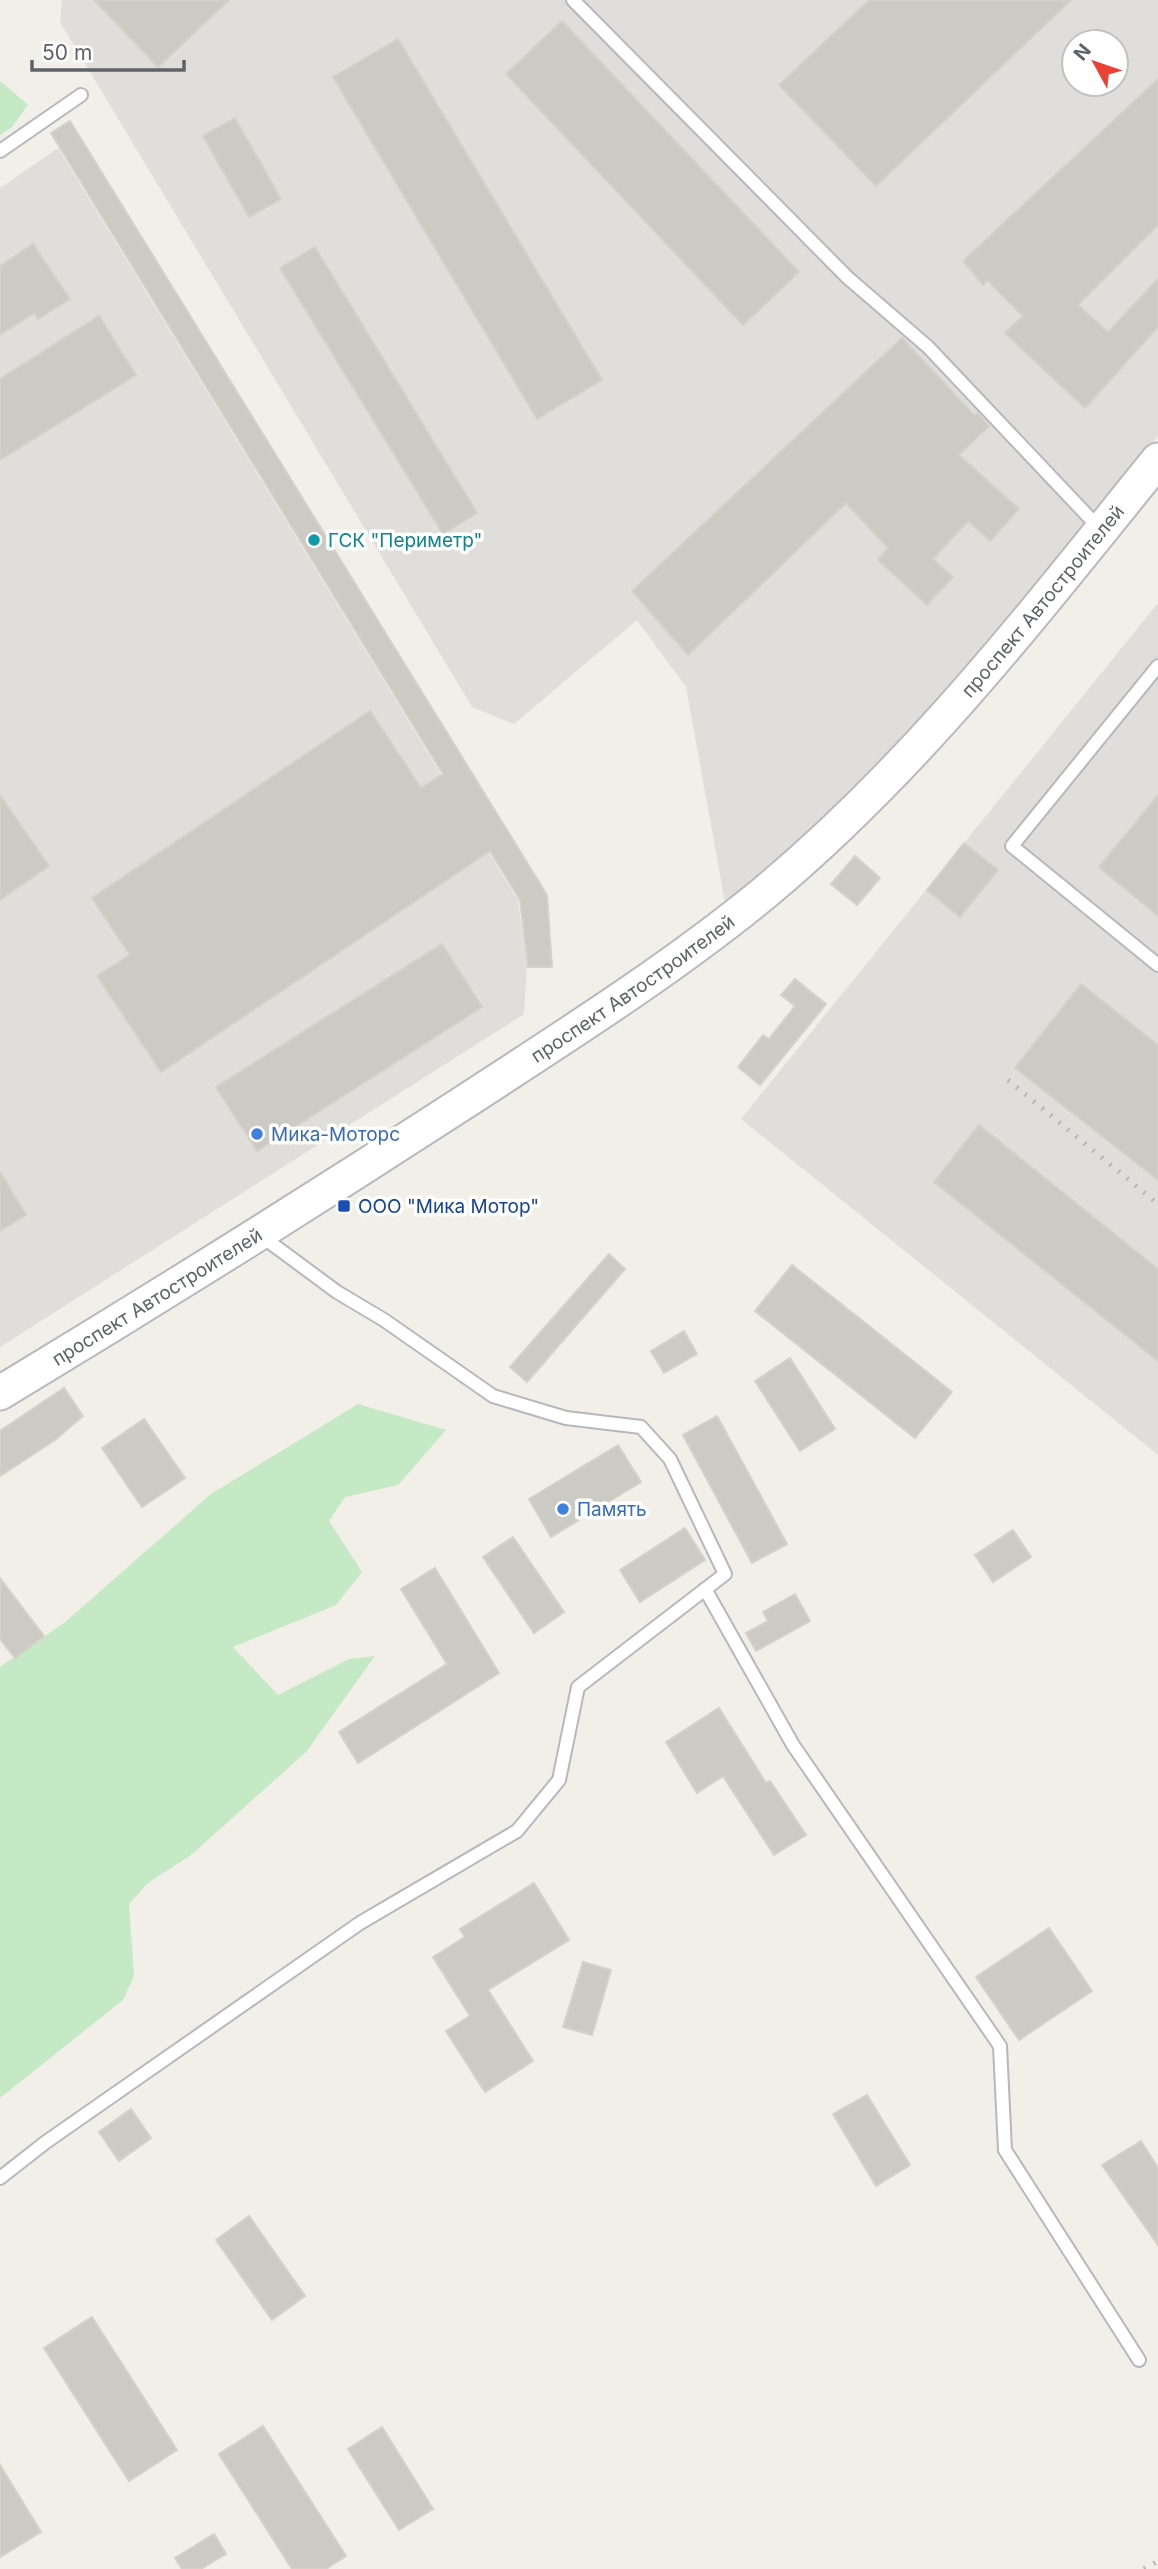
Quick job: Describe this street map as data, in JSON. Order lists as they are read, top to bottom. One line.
{"streets":{"main road":["проспект Автостроителей"]},"places":{"other":["ГСК \"Периметр\"","Мика-Моторс","Память"],"transit":["ООО \"Мика Мотор\""]},"scale_bar":"50 m","north":"top left"}
